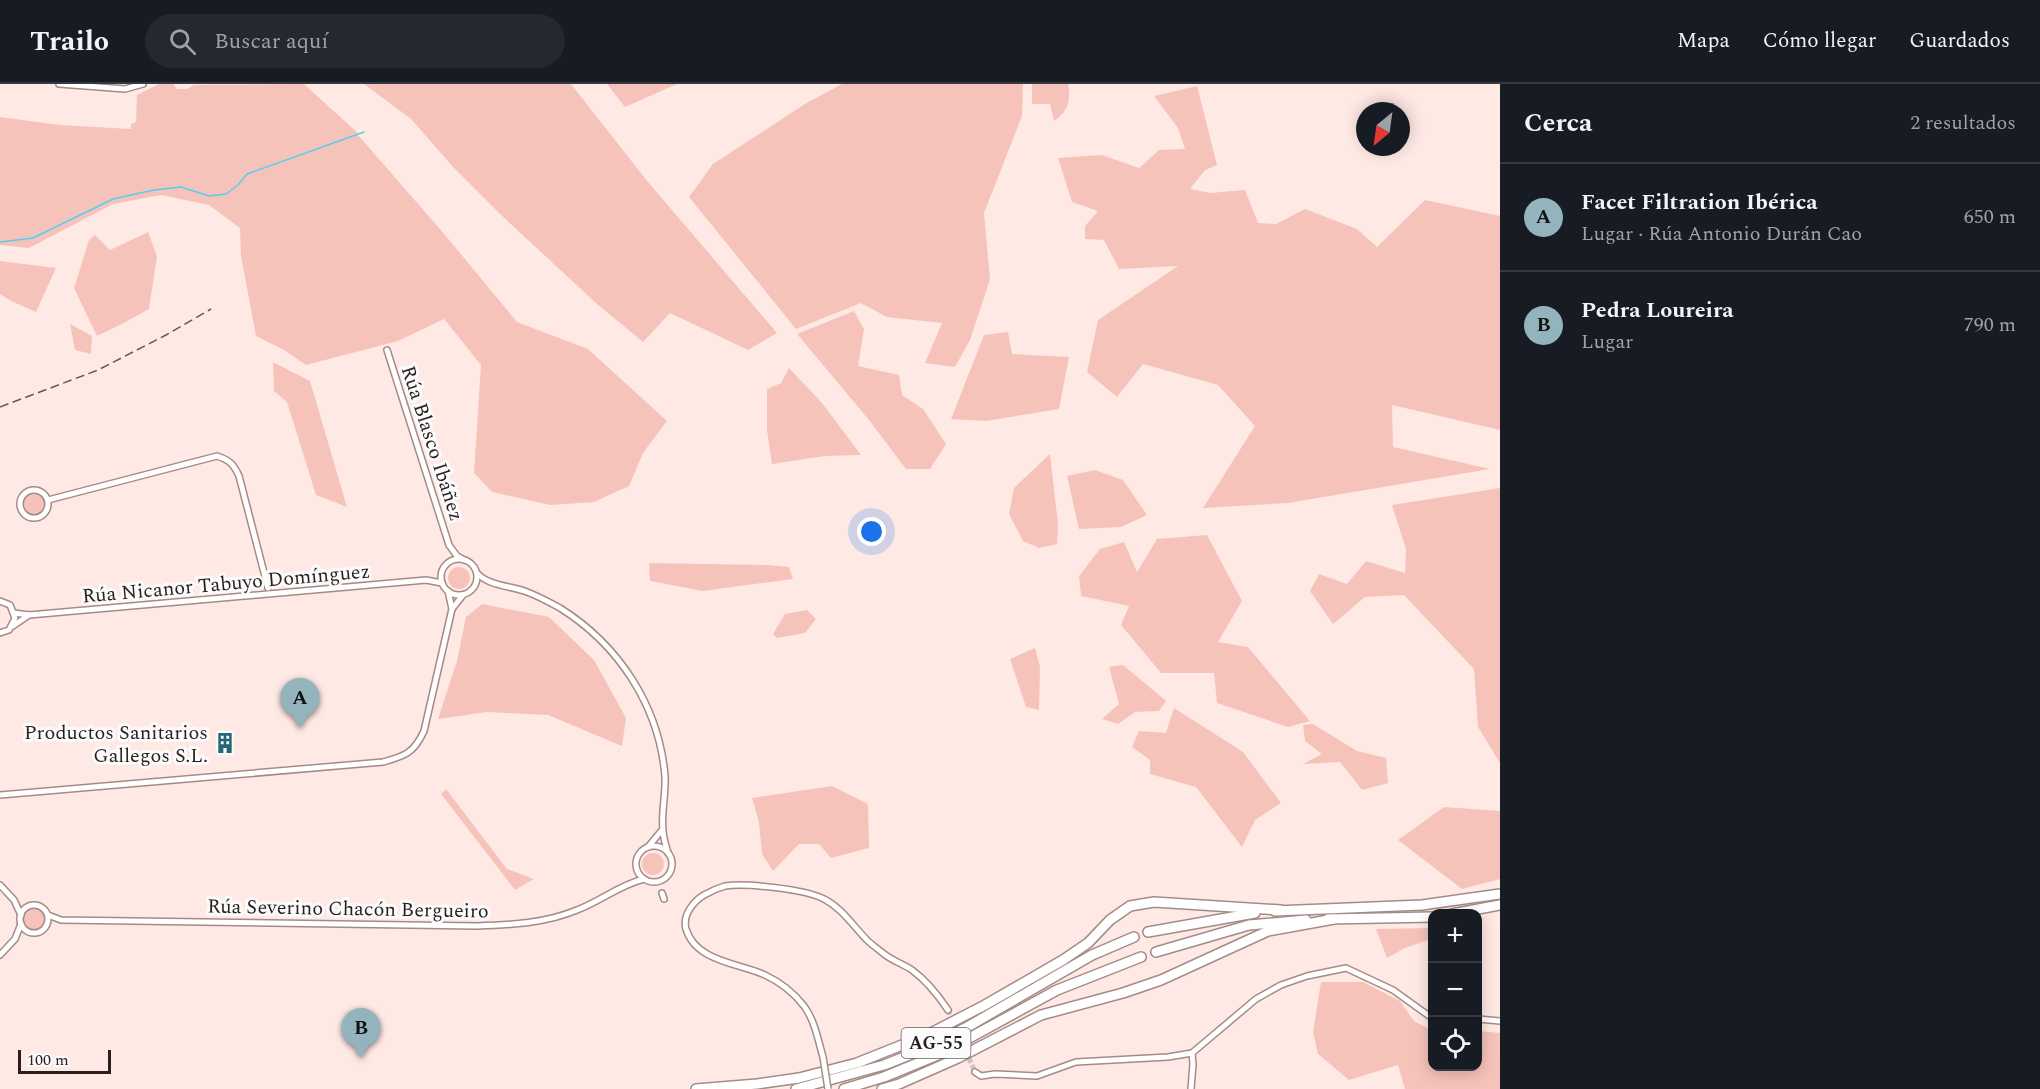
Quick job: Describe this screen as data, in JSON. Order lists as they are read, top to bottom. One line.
{"streets":{"highway":["AG-55"],"street":["Rúa Blasco Ibáñez","Rúa Nicanor Tabuyo Domínguez","Rúa Severino Chacón Bergueiro"]},"crossings":[["Rúa Blasco Ibáñez","Rúa Nicanor Tabuyo Domínguez"]],"places":{"building":["Productos Sanitarios Gallegos S.L."]},"scale_bar":"100 m","north":"bottom left","page":{"header":"Trailo","search":"Buscar aquí","nav":["Mapa","Cómo llegar","Guardados"],"heading":["Cerca","2 resultados"],"list":[{"mark":"A","name":"Facet Filtration Ibérica","note":"Lugar · Rúa Antonio Durán Cao","value":"650 m"},{"mark":"B","name":"Pedra Loureira","note":"Lugar","value":"790 m"}],"pins":["A","B"],"map_buttons":["+","−"],"scale":"100 m"}}
